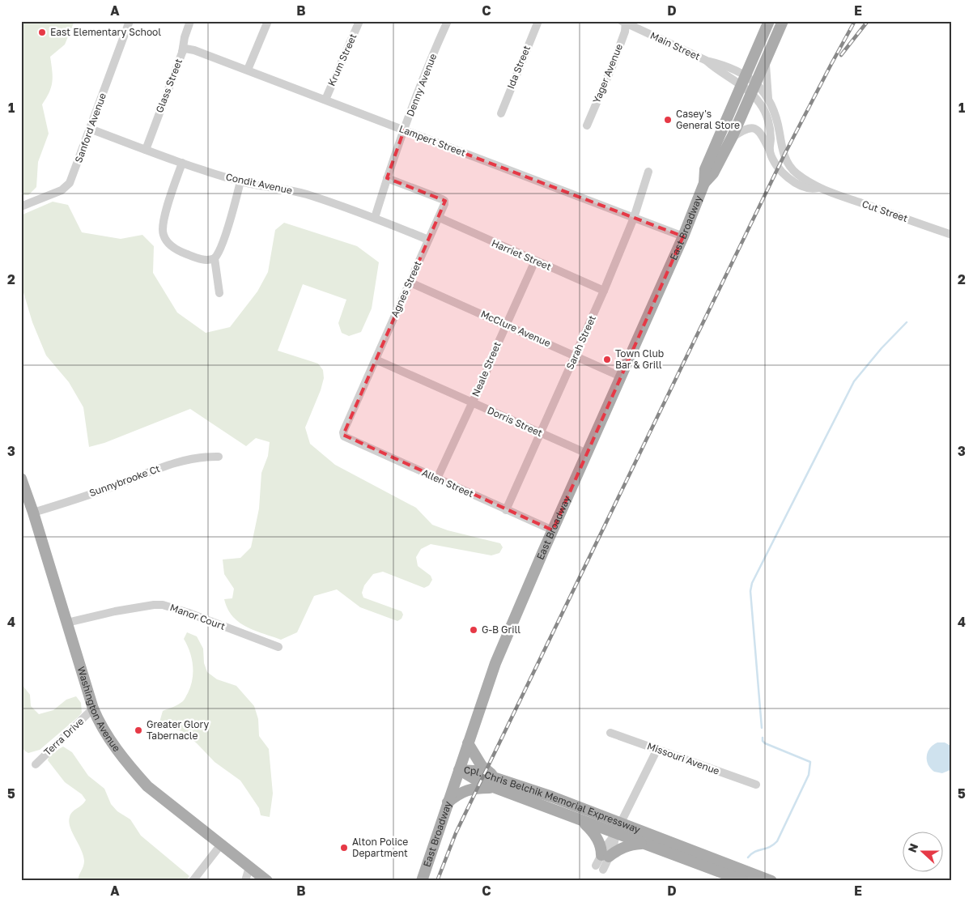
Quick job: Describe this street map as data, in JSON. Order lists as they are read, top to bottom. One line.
{"streets":{"main road":["East Broadway","Washington Avenue","Cpl. Chris Belchik Memorial Expressway"],"street":["Main Street","Krum Street","Ida Street","Yager Avenue","Denny Avenue","Glass Street","Sanford Avenue","Lampert Street","Condit Avenue","Cut Street","Harriet Street","Agnes Street","McClure Avenue","Sarah Street","Neale Street","Dorris Street","Sunnybrooke Ct","Allen Street","Manor Court","Terra Drive","Missouri Avenue"]},"crossings":[["Main Street","Yager Avenue"],["Main Street","Cut Street"],["Main Street","East Broadway"],["Krum Street","Lampert Street"],["Denny Avenue","Lampert Street"],["Denny Avenue","Condit Avenue"],["Denny Avenue","Agnes Street"],["Glass Street","Lampert Street"],["Glass Street","Condit Avenue"],["Sanford Avenue","Condit Avenue"],["Lampert Street","East Broadway"],["Lampert Street","Sarah Street"],["Condit Avenue","Agnes Street"],["Cut Street","East Broadway"],["East Broadway","McClure Avenue"],["East Broadway","Dorris Street"],["East Broadway","Allen Street"],["East Broadway","Cpl. Chris Belchik Memorial Expressway"],["Harriet Street","Agnes Street"],["Harriet Street","Sarah Street"],["Harriet Street","Neale Street"],["Agnes Street","McClure Avenue"],["Agnes Street","Dorris Street"],["Agnes Street","Allen Street"],["McClure Avenue","Sarah Street"],["McClure Avenue","Neale Street"],["Sarah Street","Dorris Street"],["Sarah Street","Allen Street"],["Neale Street","Dorris Street"],["Neale Street","Allen Street"],["Sunnybrooke Ct","Washington Avenue"],["Manor Court","Washington Avenue"],["Washington Avenue","Terra Drive"]],"places":["East Elementary School","Casey's General Store","Town Club Bar & Grill","G-B Grill","Greater Glory Tabernacle","Alton Police Department"],"north":"left","grid":{"columns":["A","B","C","D","E"],"rows":["1","2","3","4","5"]}}
